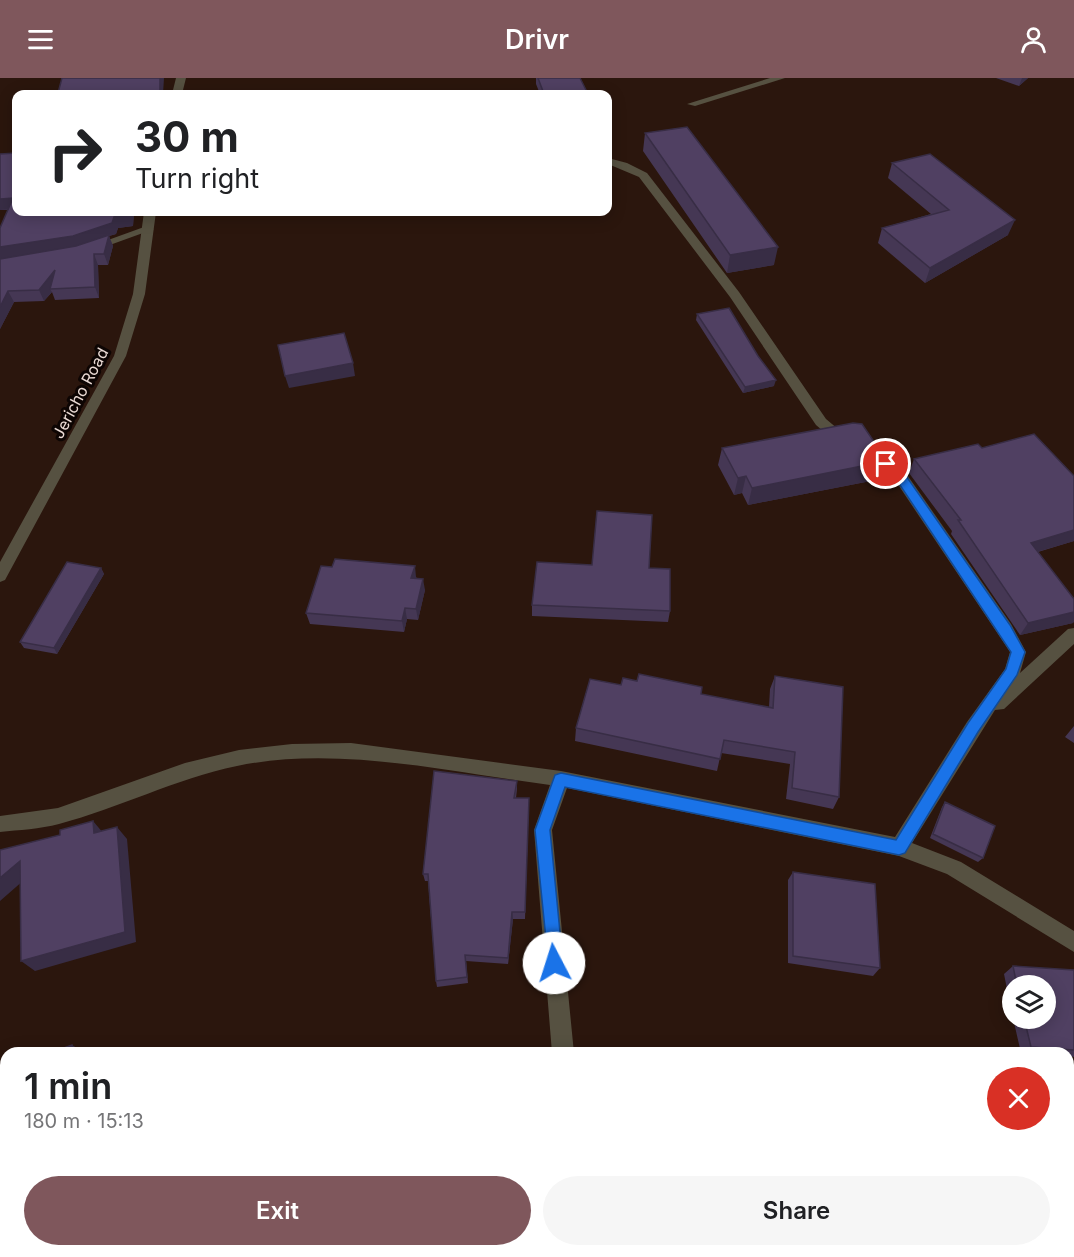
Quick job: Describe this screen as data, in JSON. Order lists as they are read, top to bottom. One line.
{"streets":{"street":["Jericho Road"]},"page":{"header":"Drivr","turn":["30 m","Turn right"],"heading":["1 min","180 m · 15:13"],"buttons":["Exit","Share"]}}
